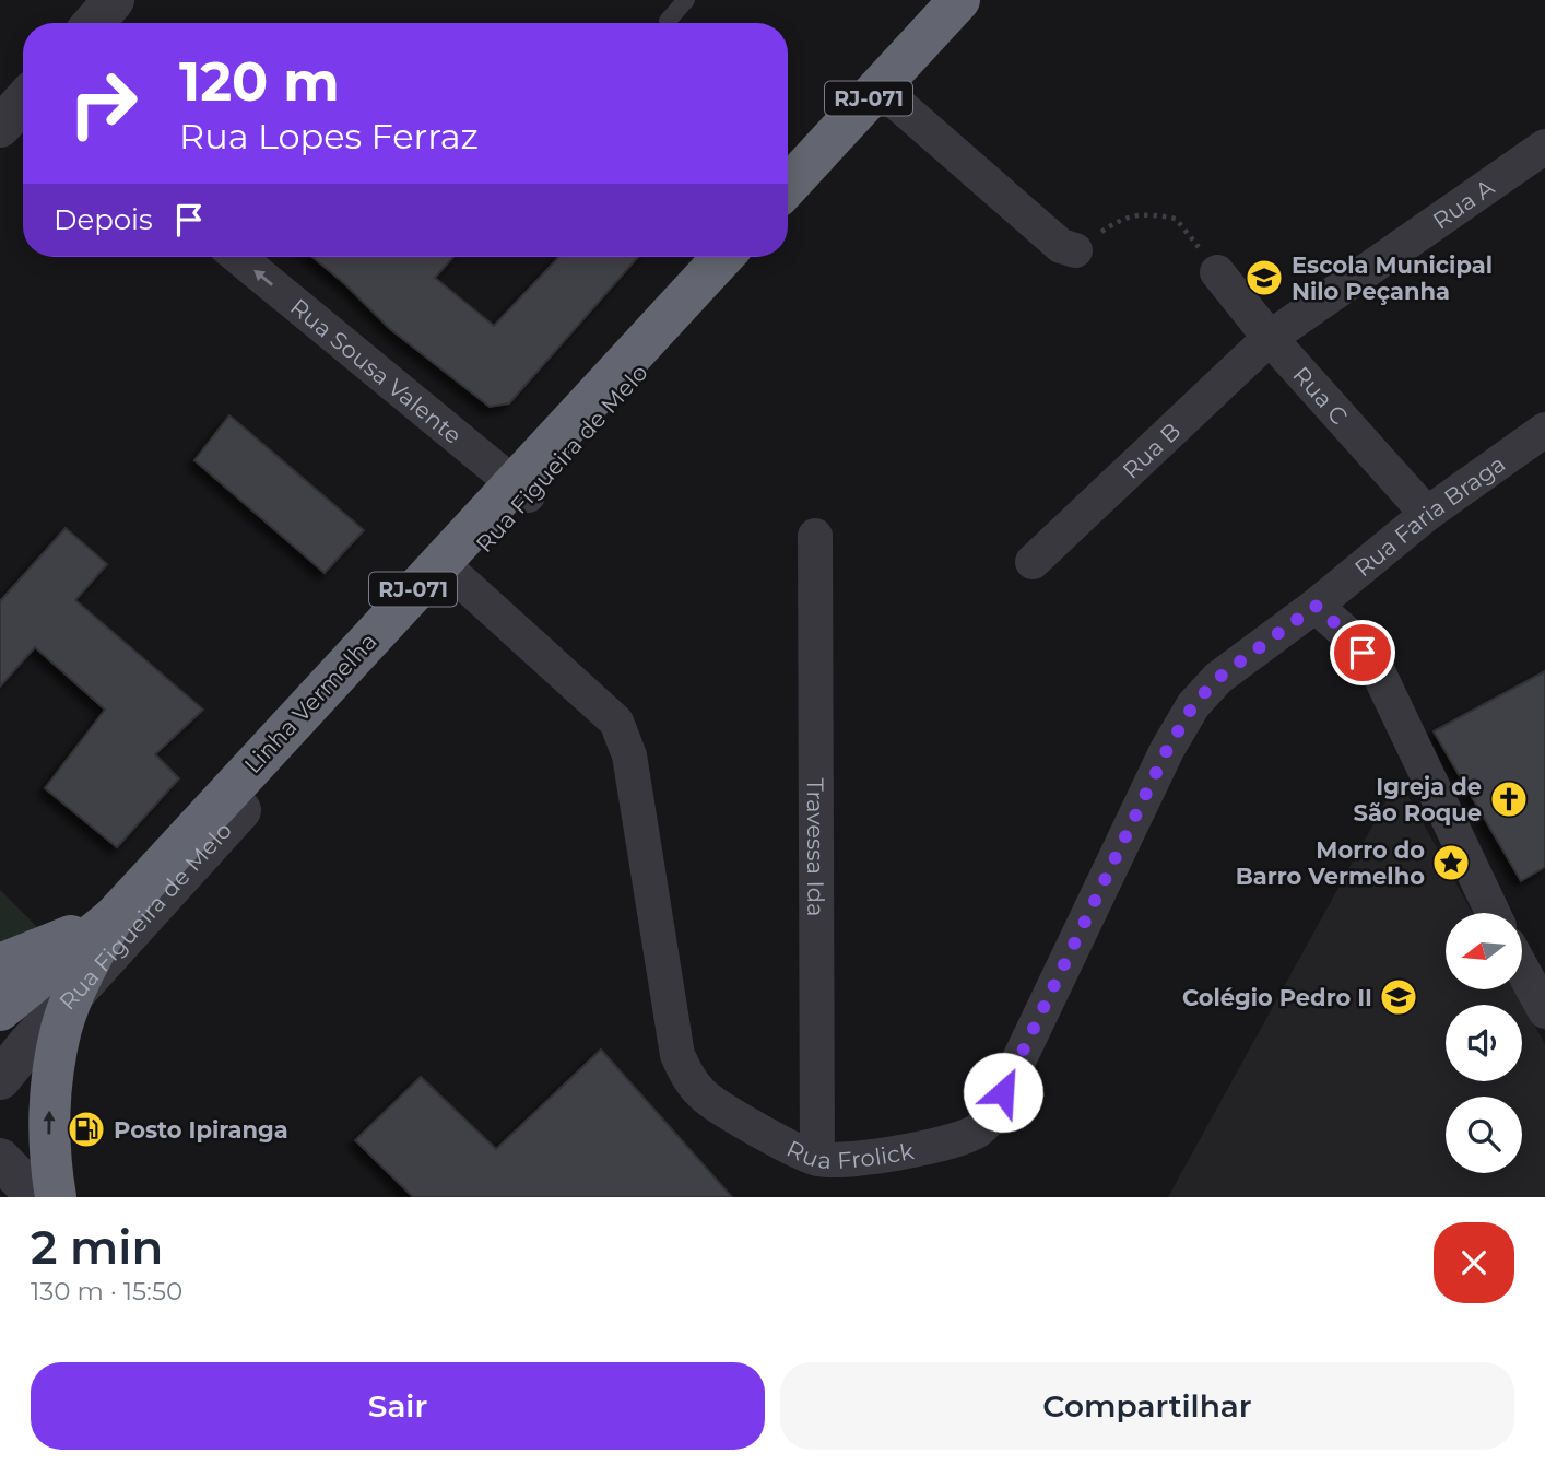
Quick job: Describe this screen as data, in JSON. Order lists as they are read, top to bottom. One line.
{"streets":{"highway":["RJ-071","Linha Vermelha"],"street":["Rua A","Rua Sousa Valente","Rua C","Rua B","Rua Figueira de Melo","Rua Faria Braga","Travessa Ida","Rua Frolick"]},"crossings":[["Rua A","Rua C"],["Rua A","Rua B"],["Rua Sousa Valente","Rua Figueira de Melo"],["Rua C","Rua B"],["Rua C","Rua Faria Braga"],["Rua Figueira de Melo","Rua Frolick"],["Rua Faria Braga","Rua Frolick"],["Travessa Ida","Rua Frolick"]],"one_way":["Rua Sousa Valente"],"places":{"school or university":["Escola Municipal Nilo Peçanha","Colégio Pedro II"],"church":["Igreja de São Roque"],"place":["Morro do Barro Vermelho"],"fuel station":["Posto Ipiranga"]},"north":"left","page":{"turn":["120 m","Rua Lopes Ferraz"],"then":"Depois","heading":["2 min","130 m · 15:50"],"buttons":["Sair","Compartilhar"]}}
